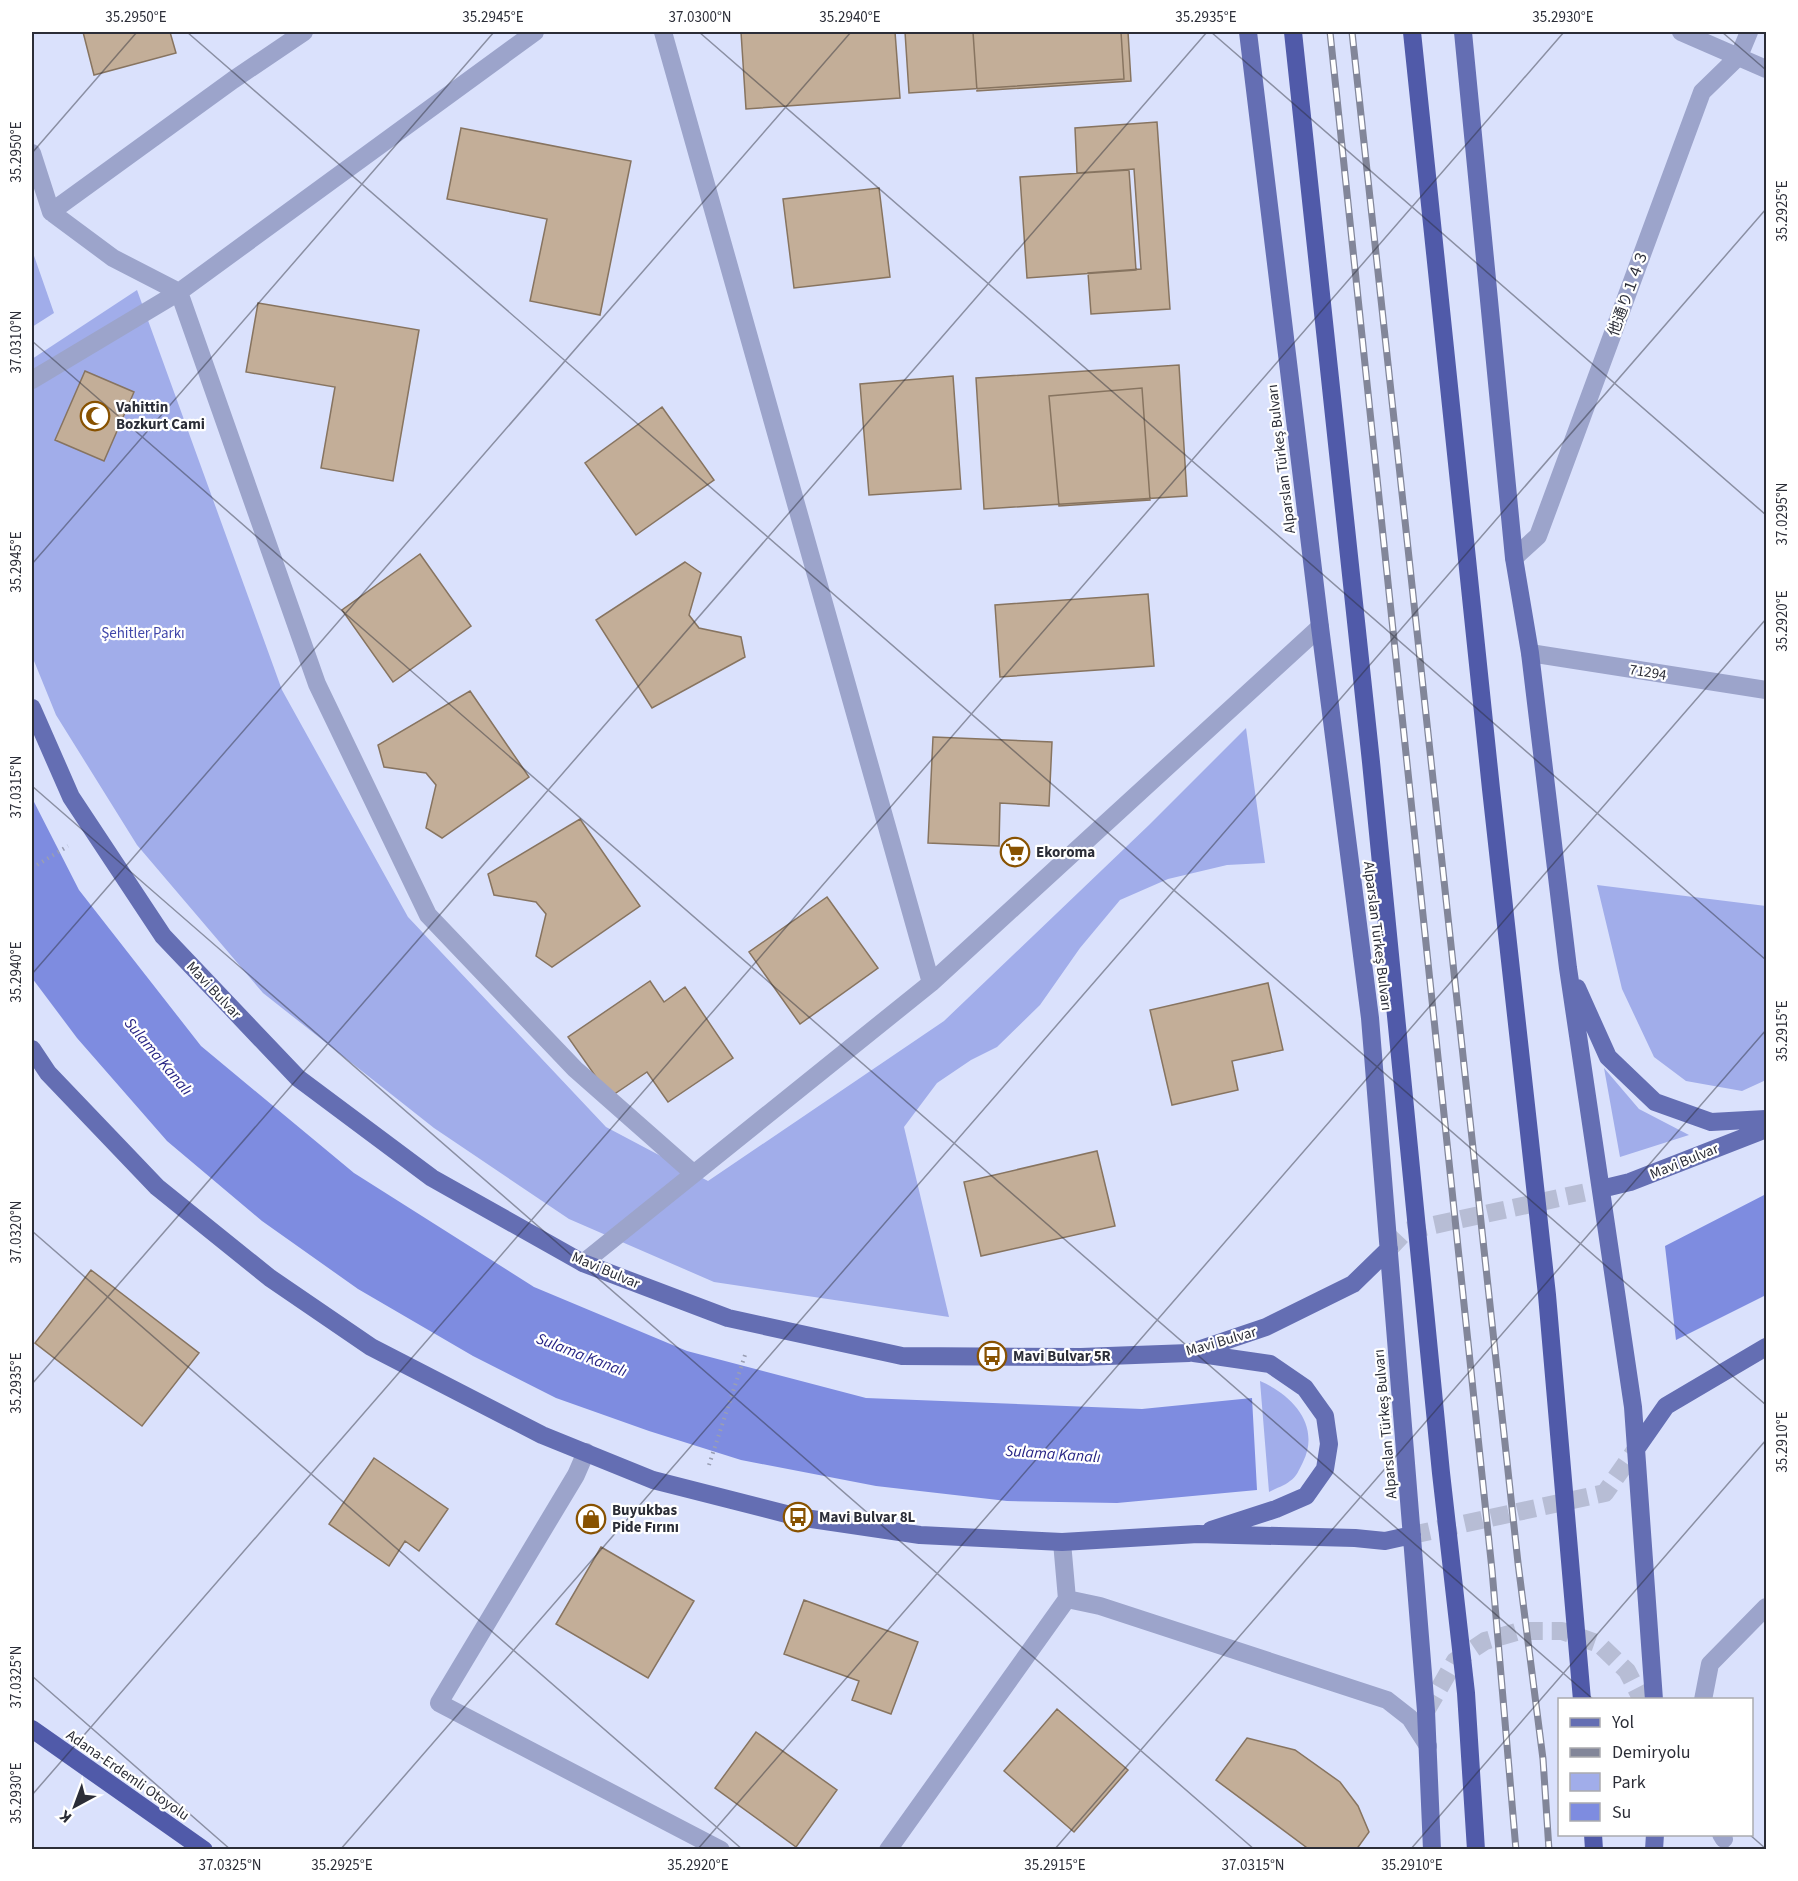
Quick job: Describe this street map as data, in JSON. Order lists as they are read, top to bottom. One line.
{"streets":{"highway":["Alparslan Türkeş Bulvarı","Adana-Erdemli Otoyolu"],"main road":["Mavi Bulvar"],"street":["他通り１４３","71294"]},"crossings":[["Alparslan Türkeş Bulvarı","Mavi Bulvar"]],"water":["Sulama Kanalı"],"parks":["Şehitler Parkı"],"places":{"mosque":["Vahittin Bozkurt Cami"],"supermarket":["Ekoroma"],"bus stop":["Mavi Bulvar 5R","Mavi Bulvar 8L"],"shop":["Buyukbas Pide Fırını"]},"legend":["Yol","Demiryolu","Park","Su"],"north":"bottom left","coordinates":["35.2950°E","35.2945°E","37.0300°N","35.2940°E","35.2935°E","35.2930°E","35.2925°E","37.0310°N","37.0295°N","35.2920°E","37.0315°N","35.2915°E","37.0320°N","35.2910°E","37.0325°N"]}
